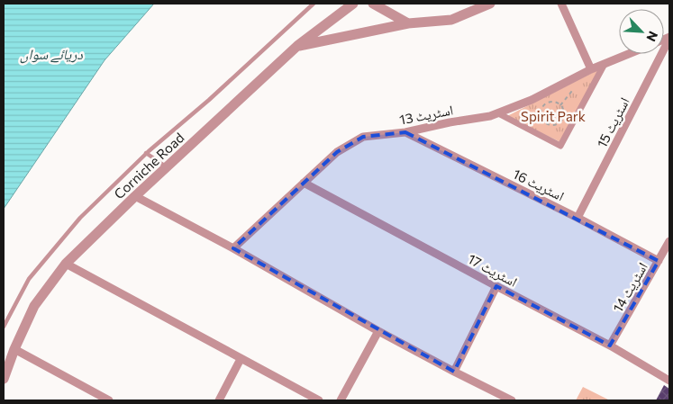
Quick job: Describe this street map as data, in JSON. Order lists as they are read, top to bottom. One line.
{"streets":{"street":["اسٹریٹ 13","اسٹریٹ 15","Corniche Road","اسٹریٹ 16","اسٹریٹ 17","اسٹریٹ 14"]},"crossings":[["اسٹریٹ 13","اسٹریٹ 16"],["اسٹریٹ 13","اسٹریٹ 17"],["اسٹریٹ 15","اسٹریٹ 16"],["اسٹریٹ 16","اسٹریٹ 14"],["اسٹریٹ 17","اسٹریٹ 14"]],"water":["دریائے سواں"],"parks":["Spirit Park"],"north":"bottom right"}
